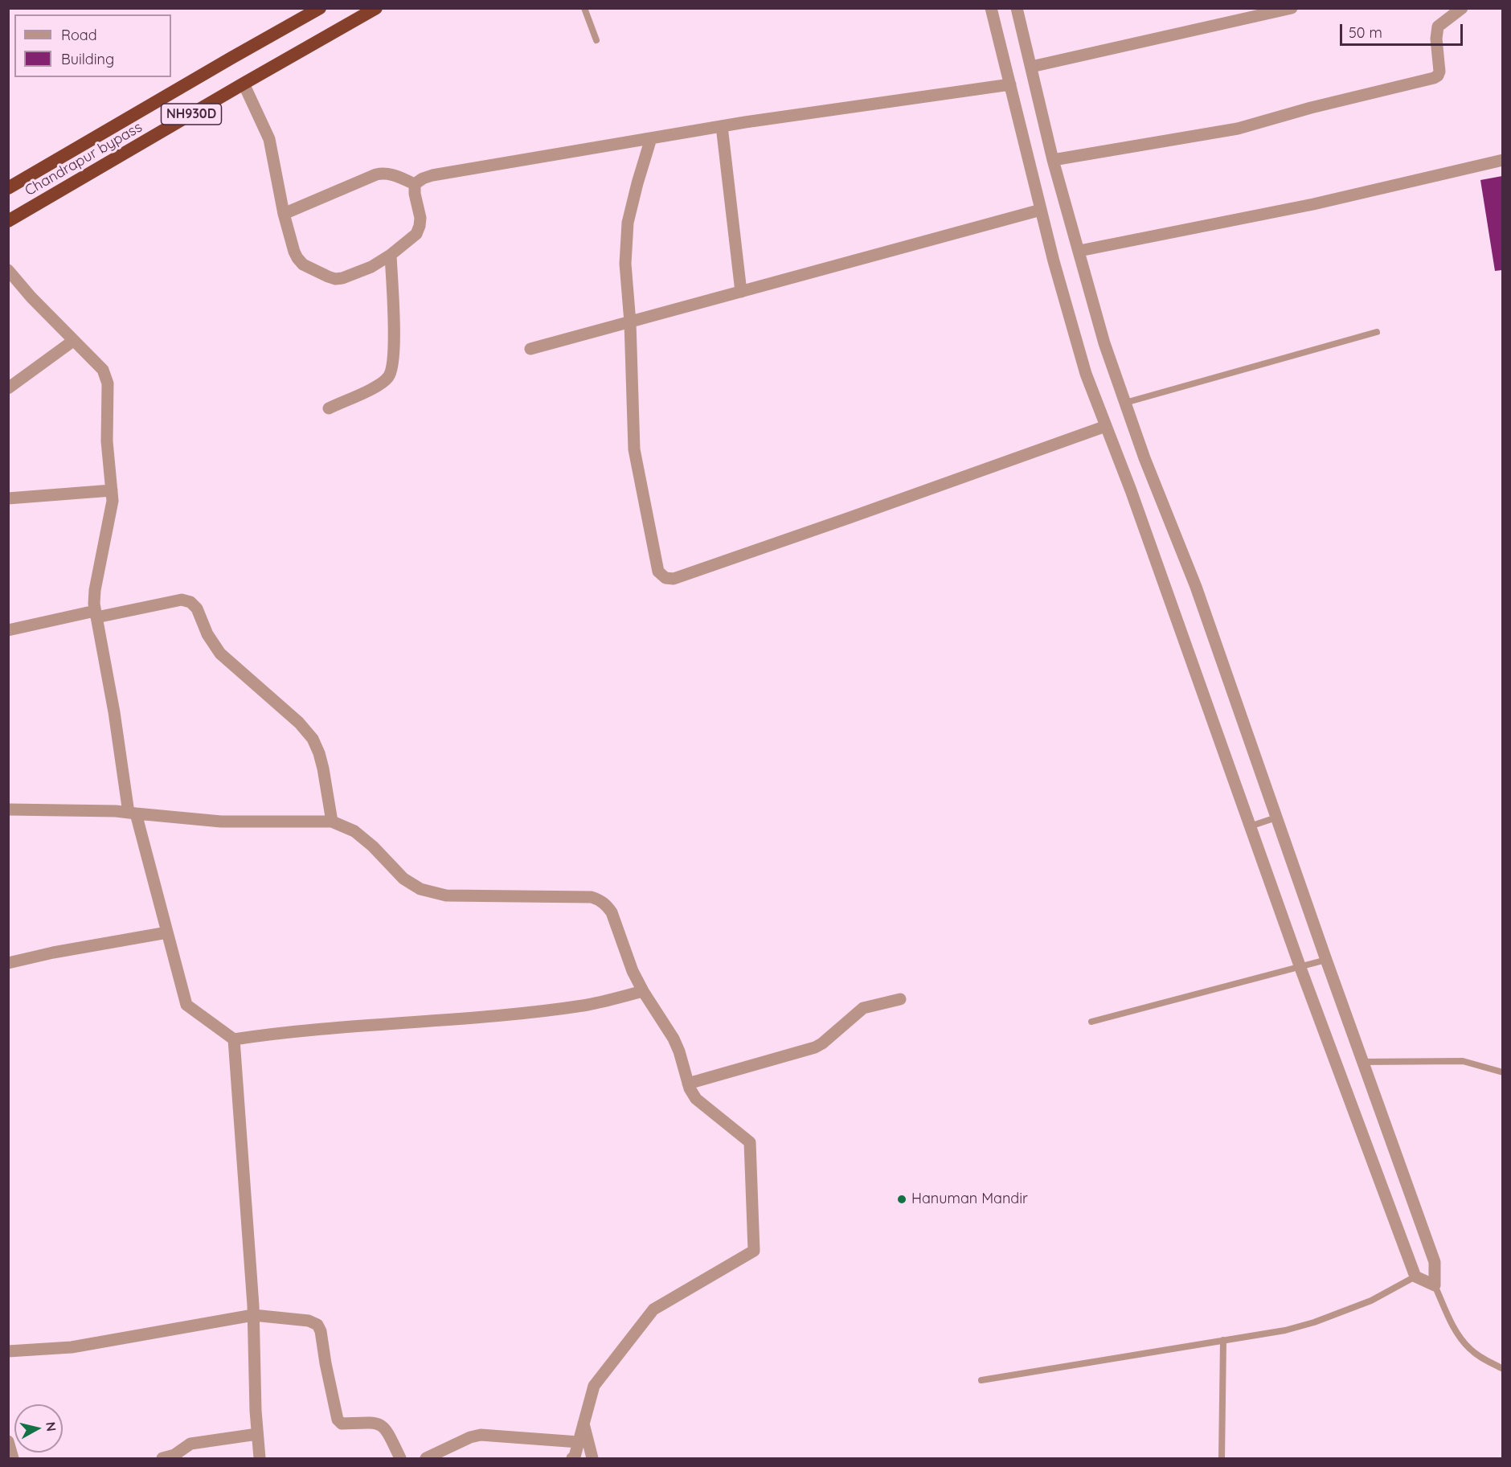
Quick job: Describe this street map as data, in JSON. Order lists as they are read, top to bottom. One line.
{"streets":{"highway":["NH930D","Chandrapur bypass"]},"places":["Hanuman Mandir"],"legend":["Road","Building"],"scale_bar":"50 m","north":"right"}
